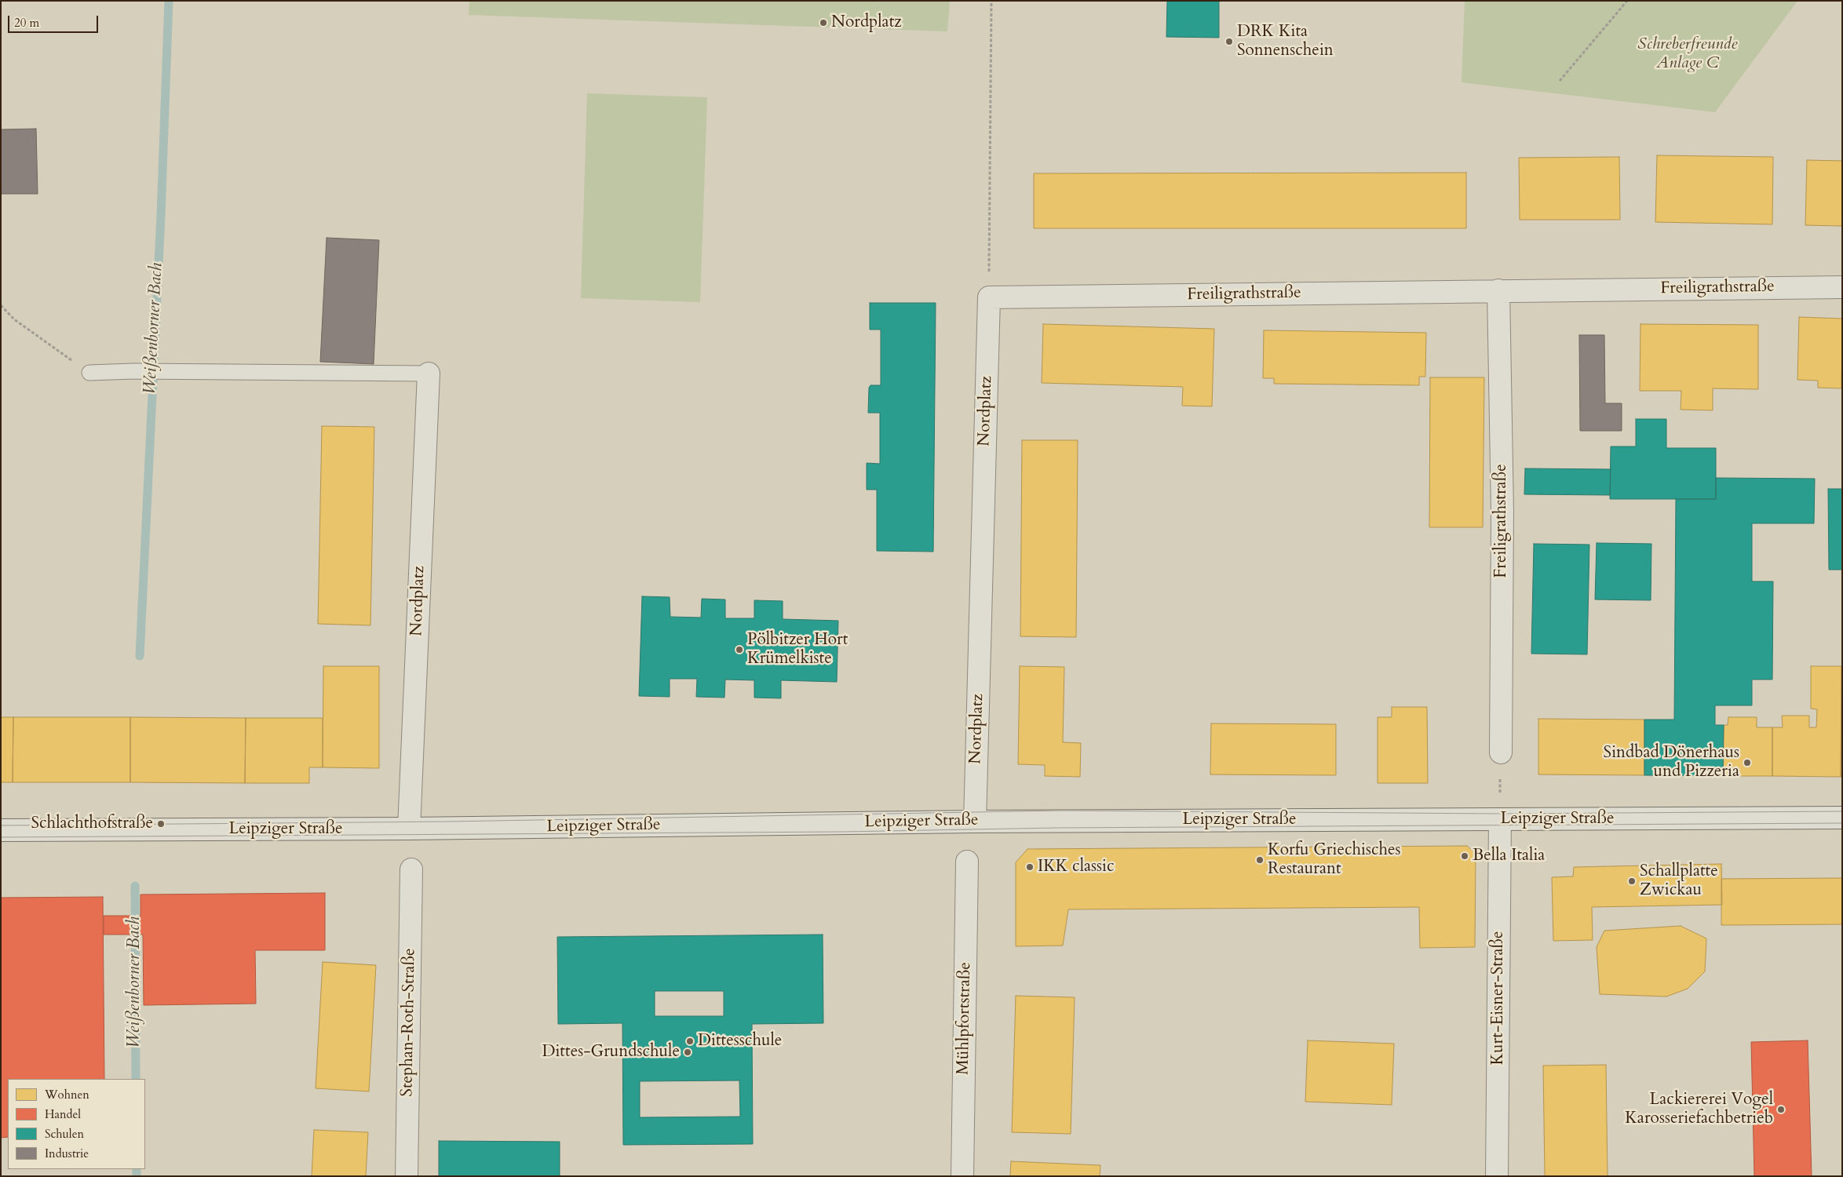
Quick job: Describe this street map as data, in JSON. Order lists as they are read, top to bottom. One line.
{"streets":{"street":["Freiligrathstraße","Nordplatz","Leipziger Straße","Kurt-Eisner-Straße","Mühlpfortstraße","Stephan-Roth-Straße"]},"crossings":[["Freiligrathstraße","Nordplatz"],["Nordplatz","Leipziger Straße"],["Leipziger Straße","Kurt-Eisner-Straße"]],"water":["Weißenborner Bach"],"parks":["Schreberfreunde Anlage C"],"places":["Nordplatz","DRK Kita Sonnenschein","Pölbitzer Hort Krümelkiste","Sindbad Dönerhaus und Pizzeria","Schlachthofstraße","Bella Italia","Korfu Griechisches Restaurant","IKK classic","Schallplatte Zwickau","Dittesschule","Dittes-Grundschule","Lackiererei Vogel Karosseriefachbetrieb"],"legend":["Wohnen","Handel","Schulen","Industrie"],"scale_bar":"20 m"}
